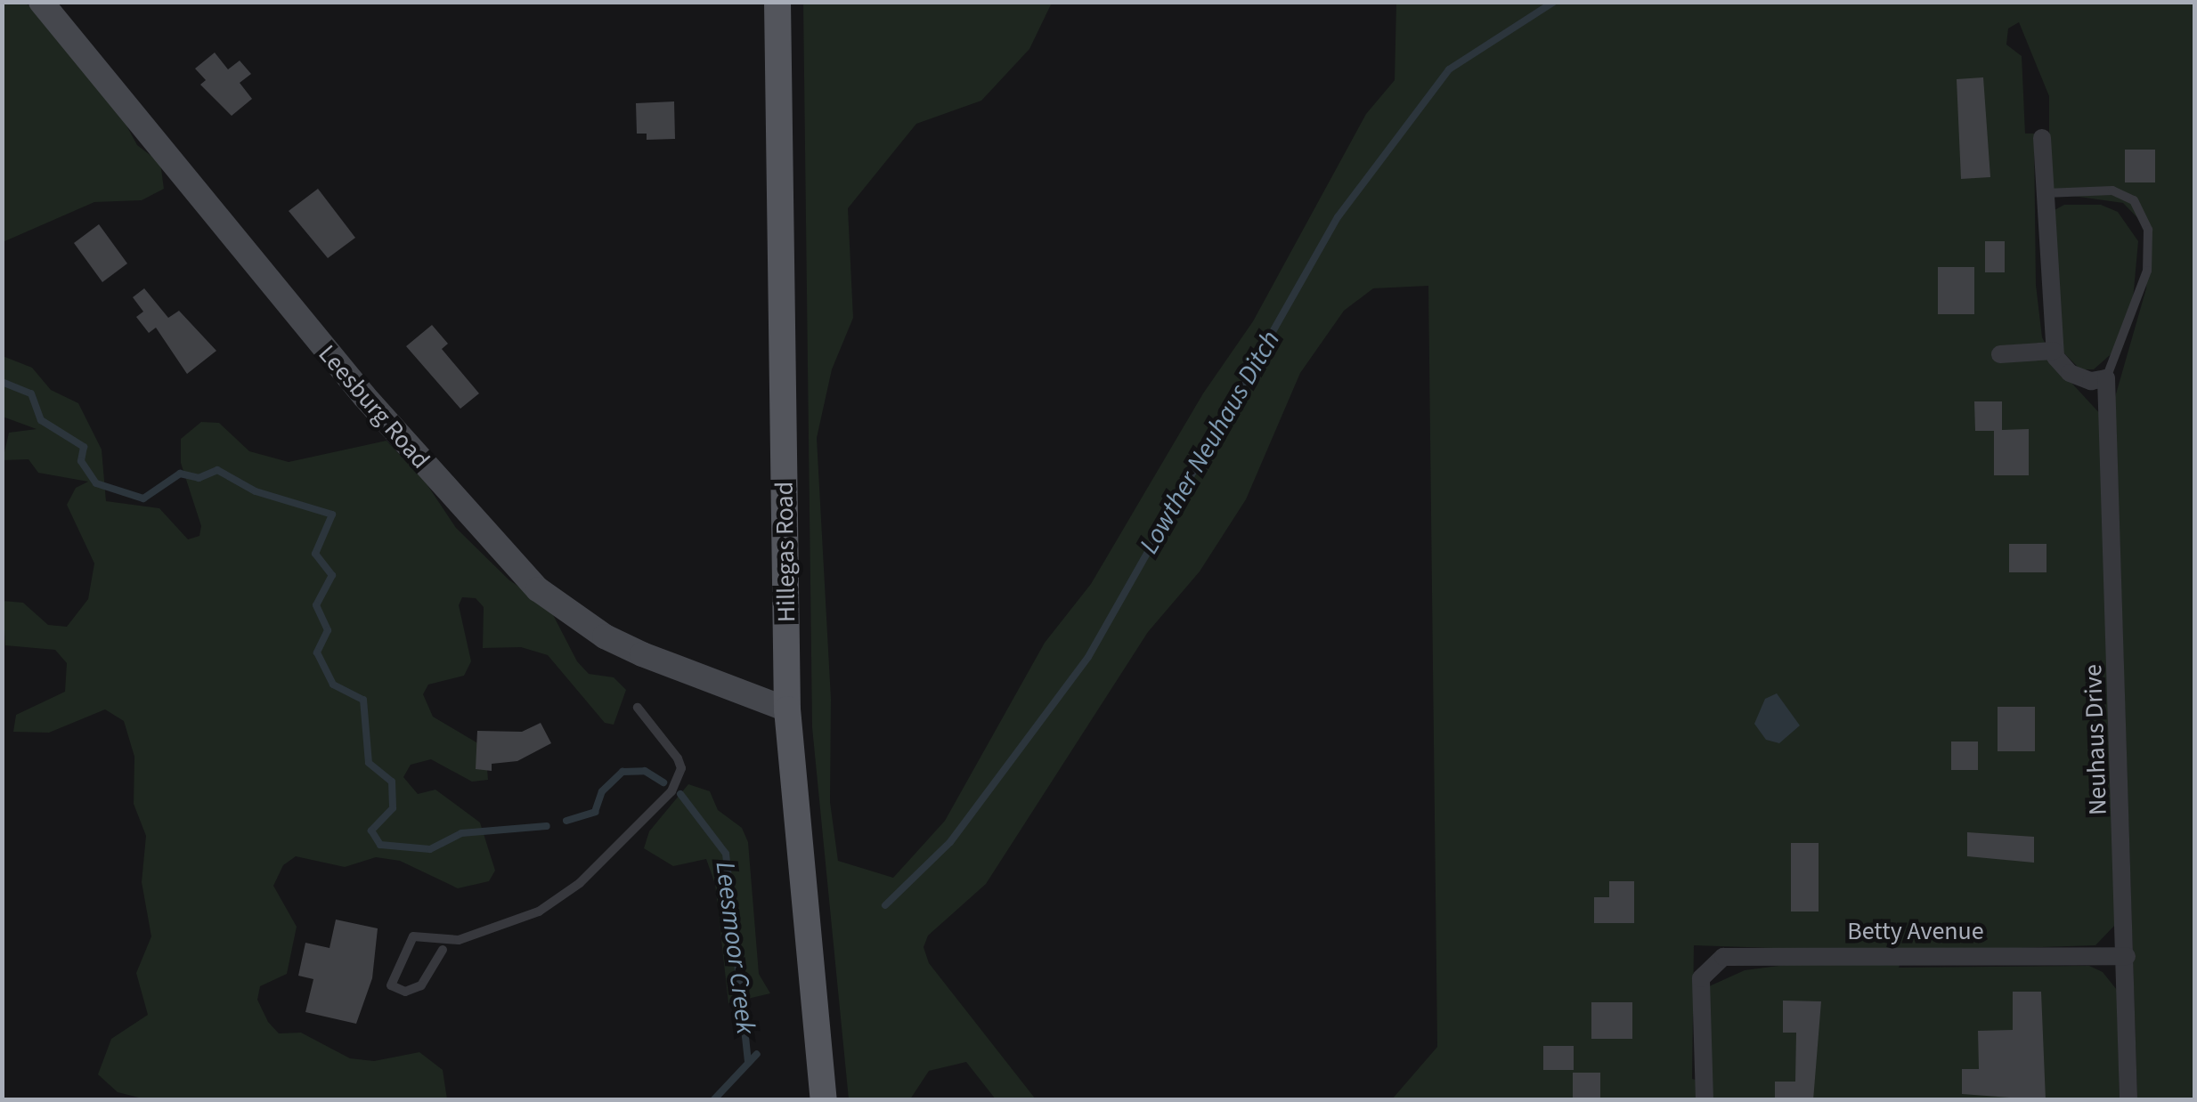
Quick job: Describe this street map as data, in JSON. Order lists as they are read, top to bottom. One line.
{"streets":{"main road":["Leesburg Road","Hillegas Road"],"street":["Neuhaus Drive","Betty Avenue"]},"crossings":[["Leesburg Road","Hillegas Road"],["Neuhaus Drive","Betty Avenue"]],"water":["Lowther Neuhaus Ditch","Leesmoor Creek"]}
